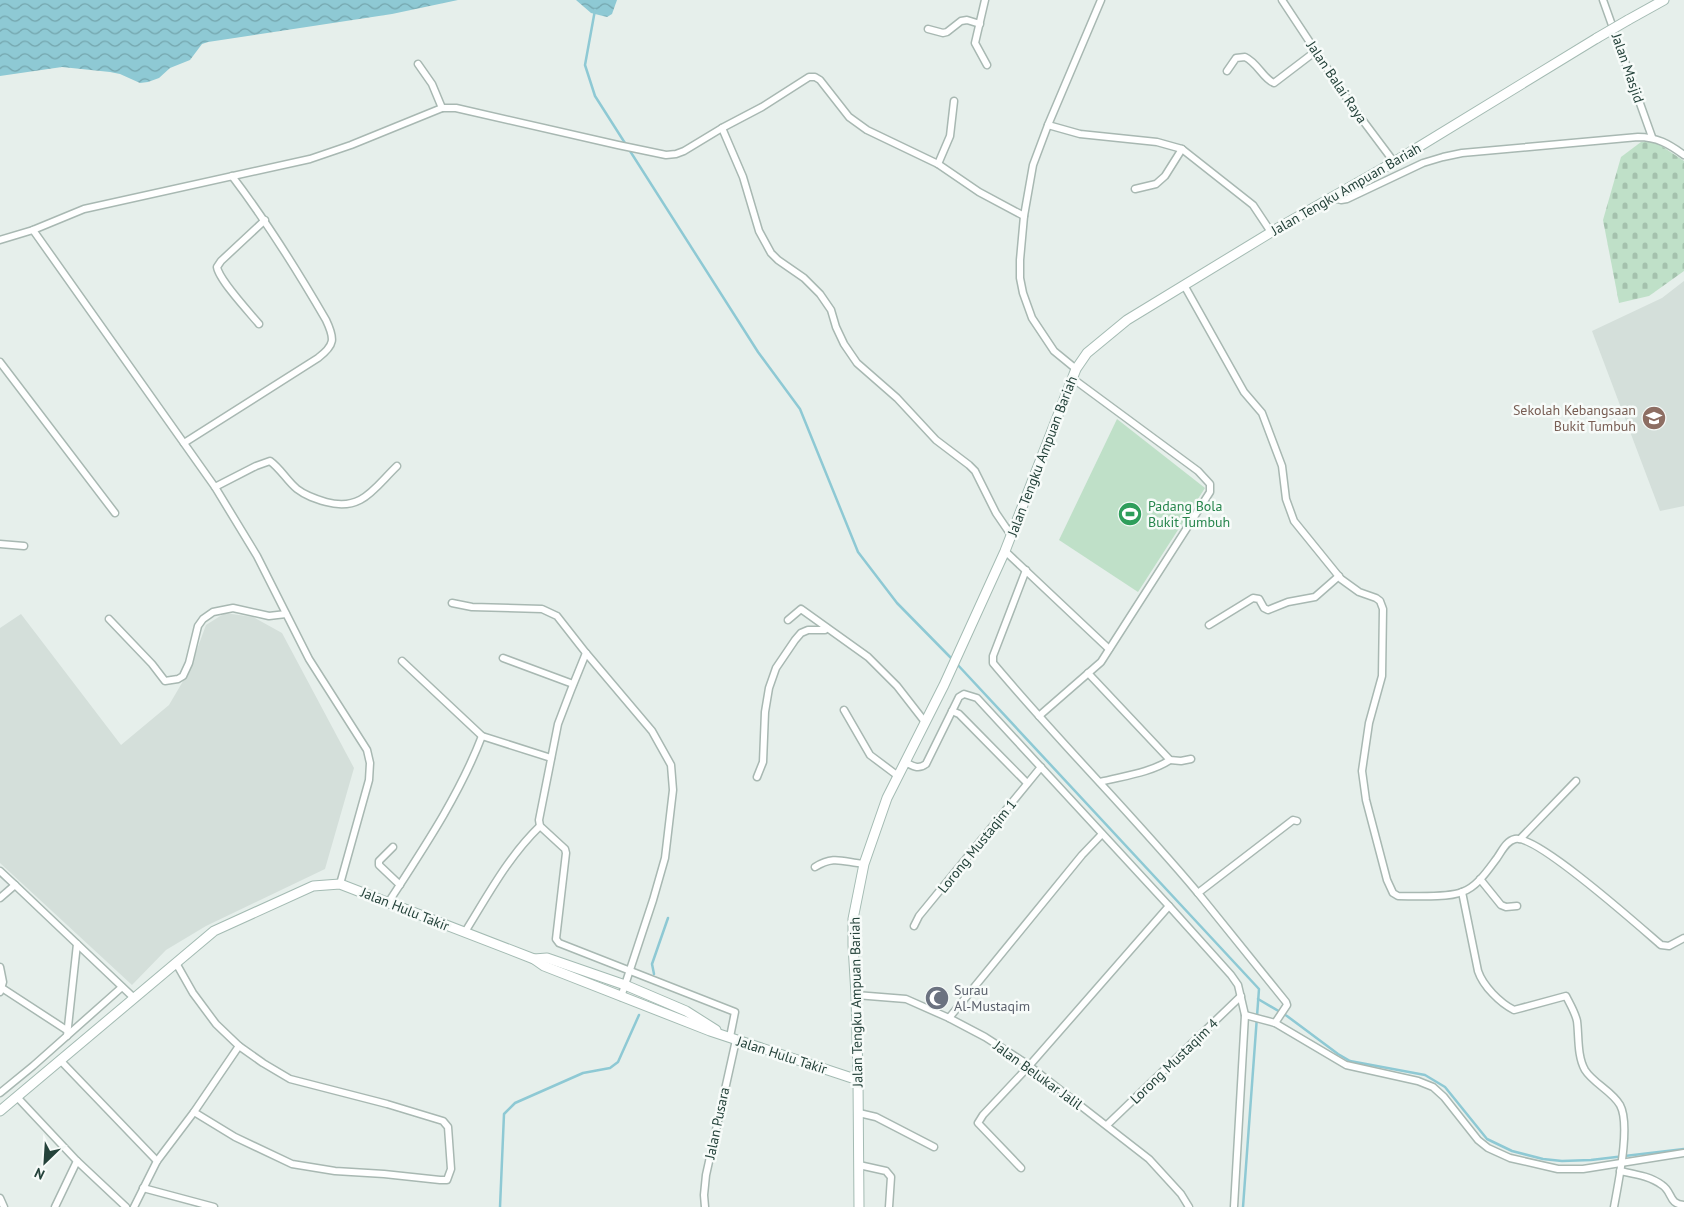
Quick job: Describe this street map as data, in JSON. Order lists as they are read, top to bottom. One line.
{"streets":{"main road":["Jalan Tengku Ampuan Bariah","Jalan Hulu Takir"],"street":["Jalan Masjid","Jalan Balai Raya","Lorong Mustaqim 1","Lorong Mustaqim 4","Jalan Belukar Jalil","Jalan Pusara"]},"crossings":[["Jalan Balai Raya","Jalan Tengku Ampuan Bariah"],["Jalan Tengku Ampuan Bariah","Jalan Hulu Takir"],["Jalan Tengku Ampuan Bariah","Jalan Belukar Jalil"],["Jalan Hulu Takir","Jalan Pusara"],["Lorong Mustaqim 4","Jalan Belukar Jalil"]],"places":{"school or university":["Sekolah Kebangsaan Bukit Tumbuh"],"sports":["Padang Bola Bukit Tumbuh"],"mosque":["Surau Al-Mustaqim"]},"north":"bottom left"}
